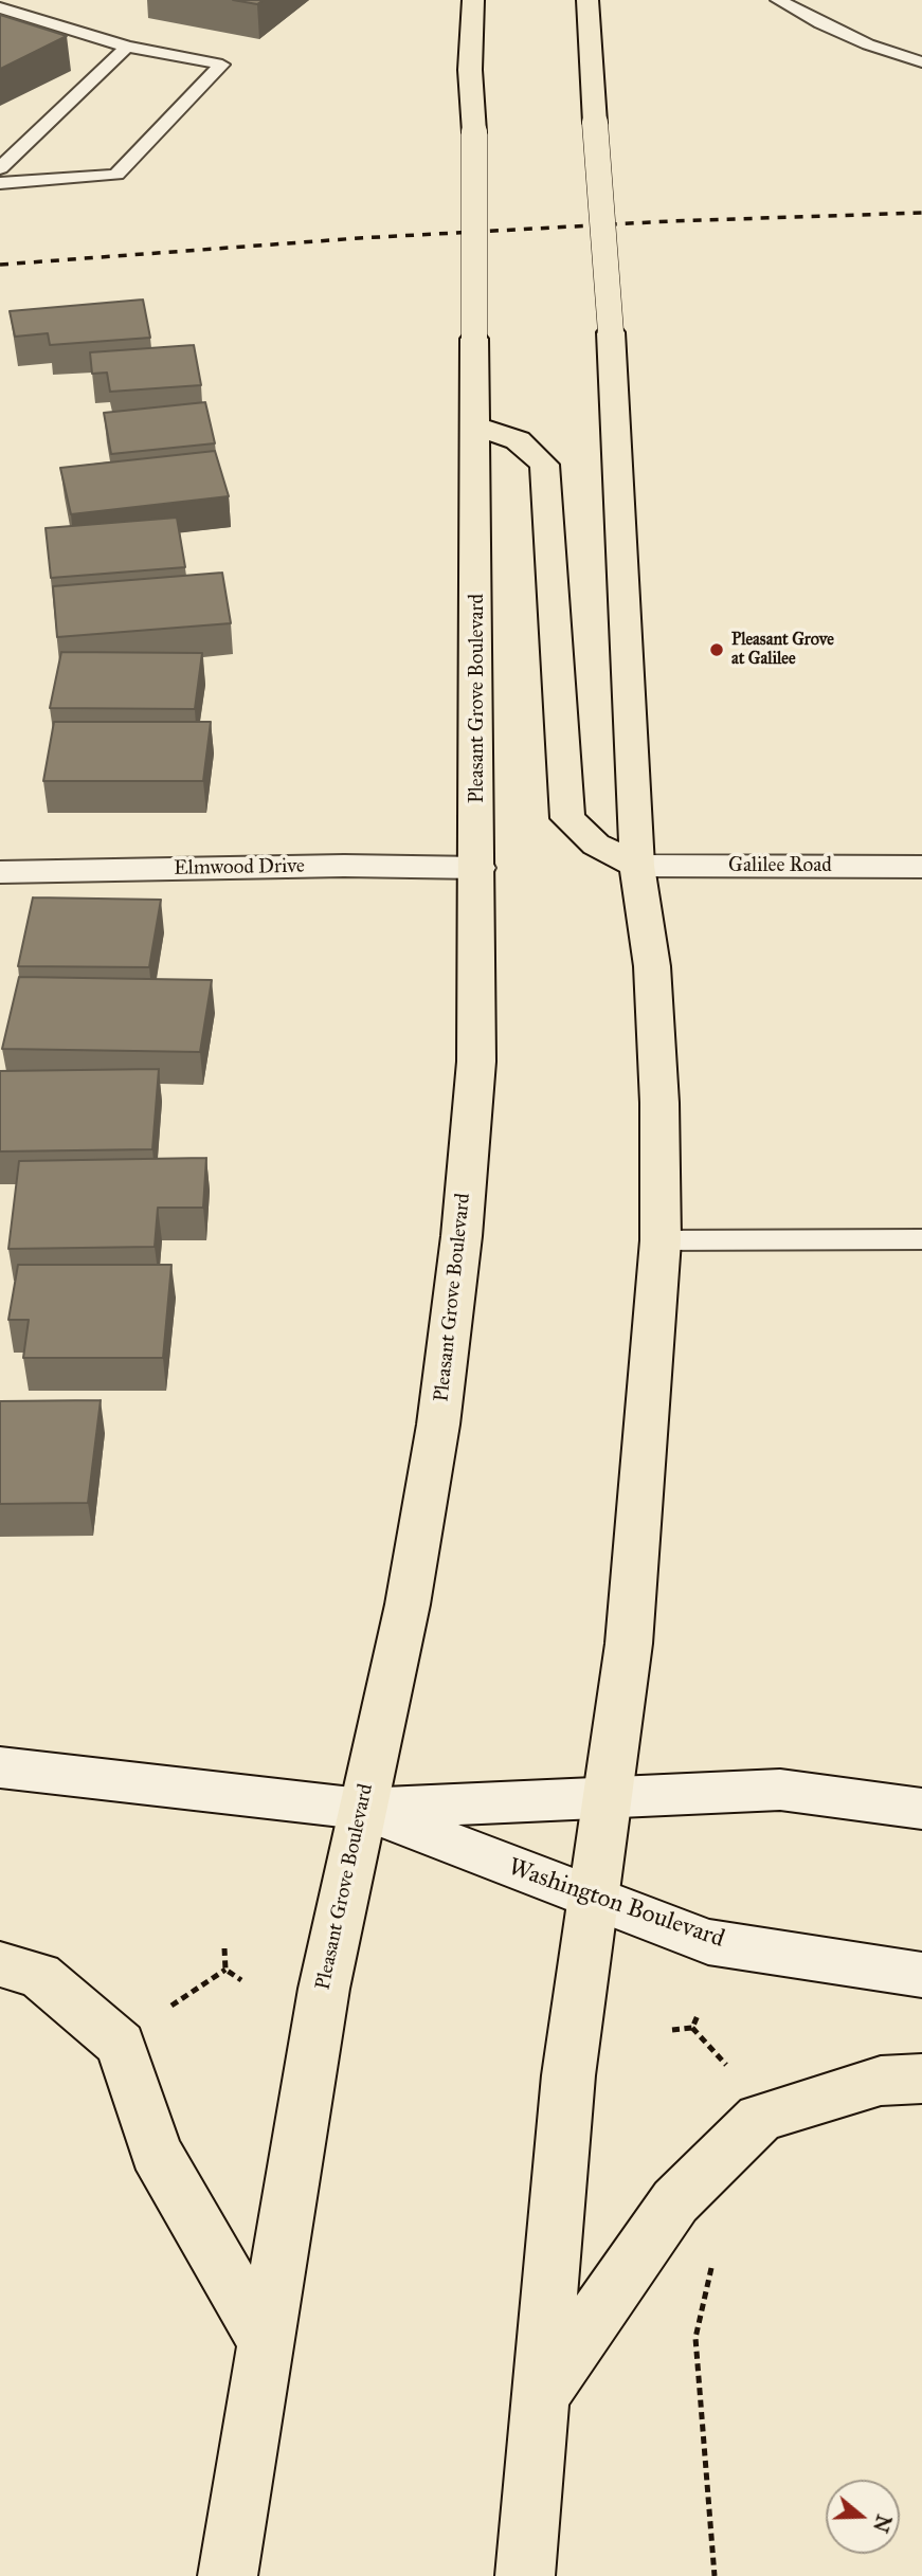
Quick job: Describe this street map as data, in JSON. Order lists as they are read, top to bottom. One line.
{"streets":{"main road":["Pleasant Grove Boulevard","Galilee Road","Elmwood Drive","Washington Boulevard"]},"crossings":[["Pleasant Grove Boulevard","Elmwood Drive"],["Pleasant Grove Boulevard","Washington Boulevard"]],"places":["Pleasant Grove at Galilee"],"north":"right"}
